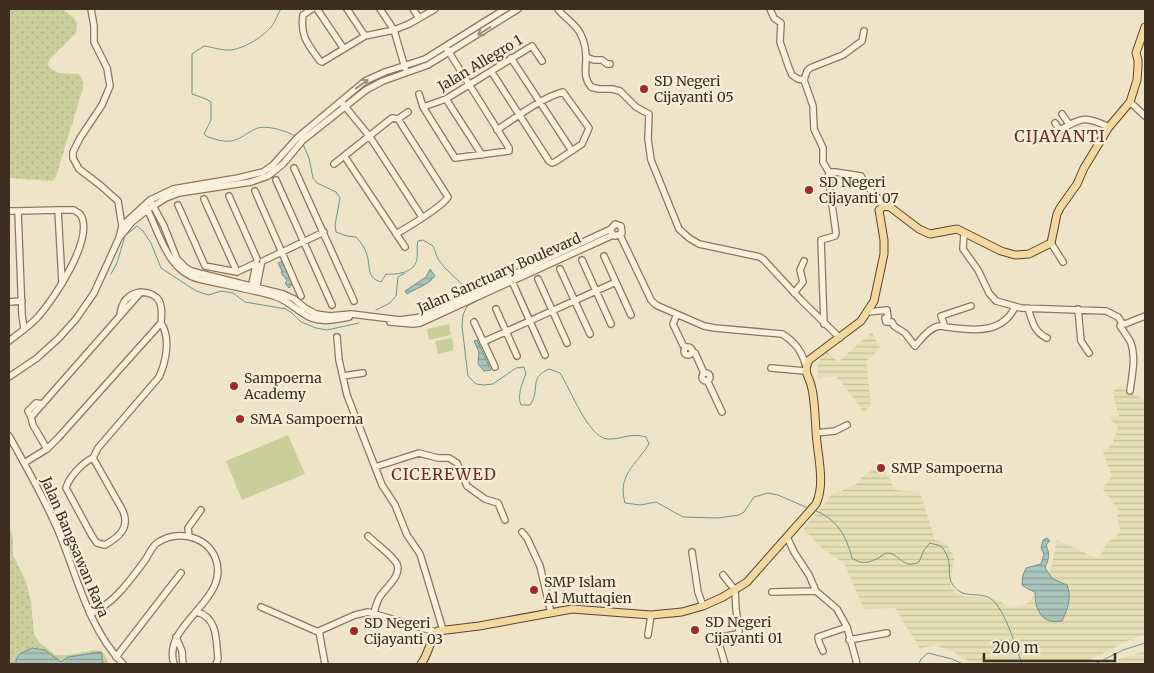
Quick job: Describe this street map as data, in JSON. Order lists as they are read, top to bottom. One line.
{"streets":{"street":["Jalan Allegro 1","Jalan Sanctuary Boulevard","Jalan Bangsawan Raya"]},"districts":["CIJAYANTI","CICEREWED"],"places":["SD Negeri Cijayanti 05","SD Negeri Cijayanti 07","Sampoerna Academy","SMA Sampoerna","SMP Sampoerna","SMP Islam Al Muttaqien","SD Negeri Cijayanti 01","SD Negeri Cijayanti 03"],"scale_bar":"200 m"}
